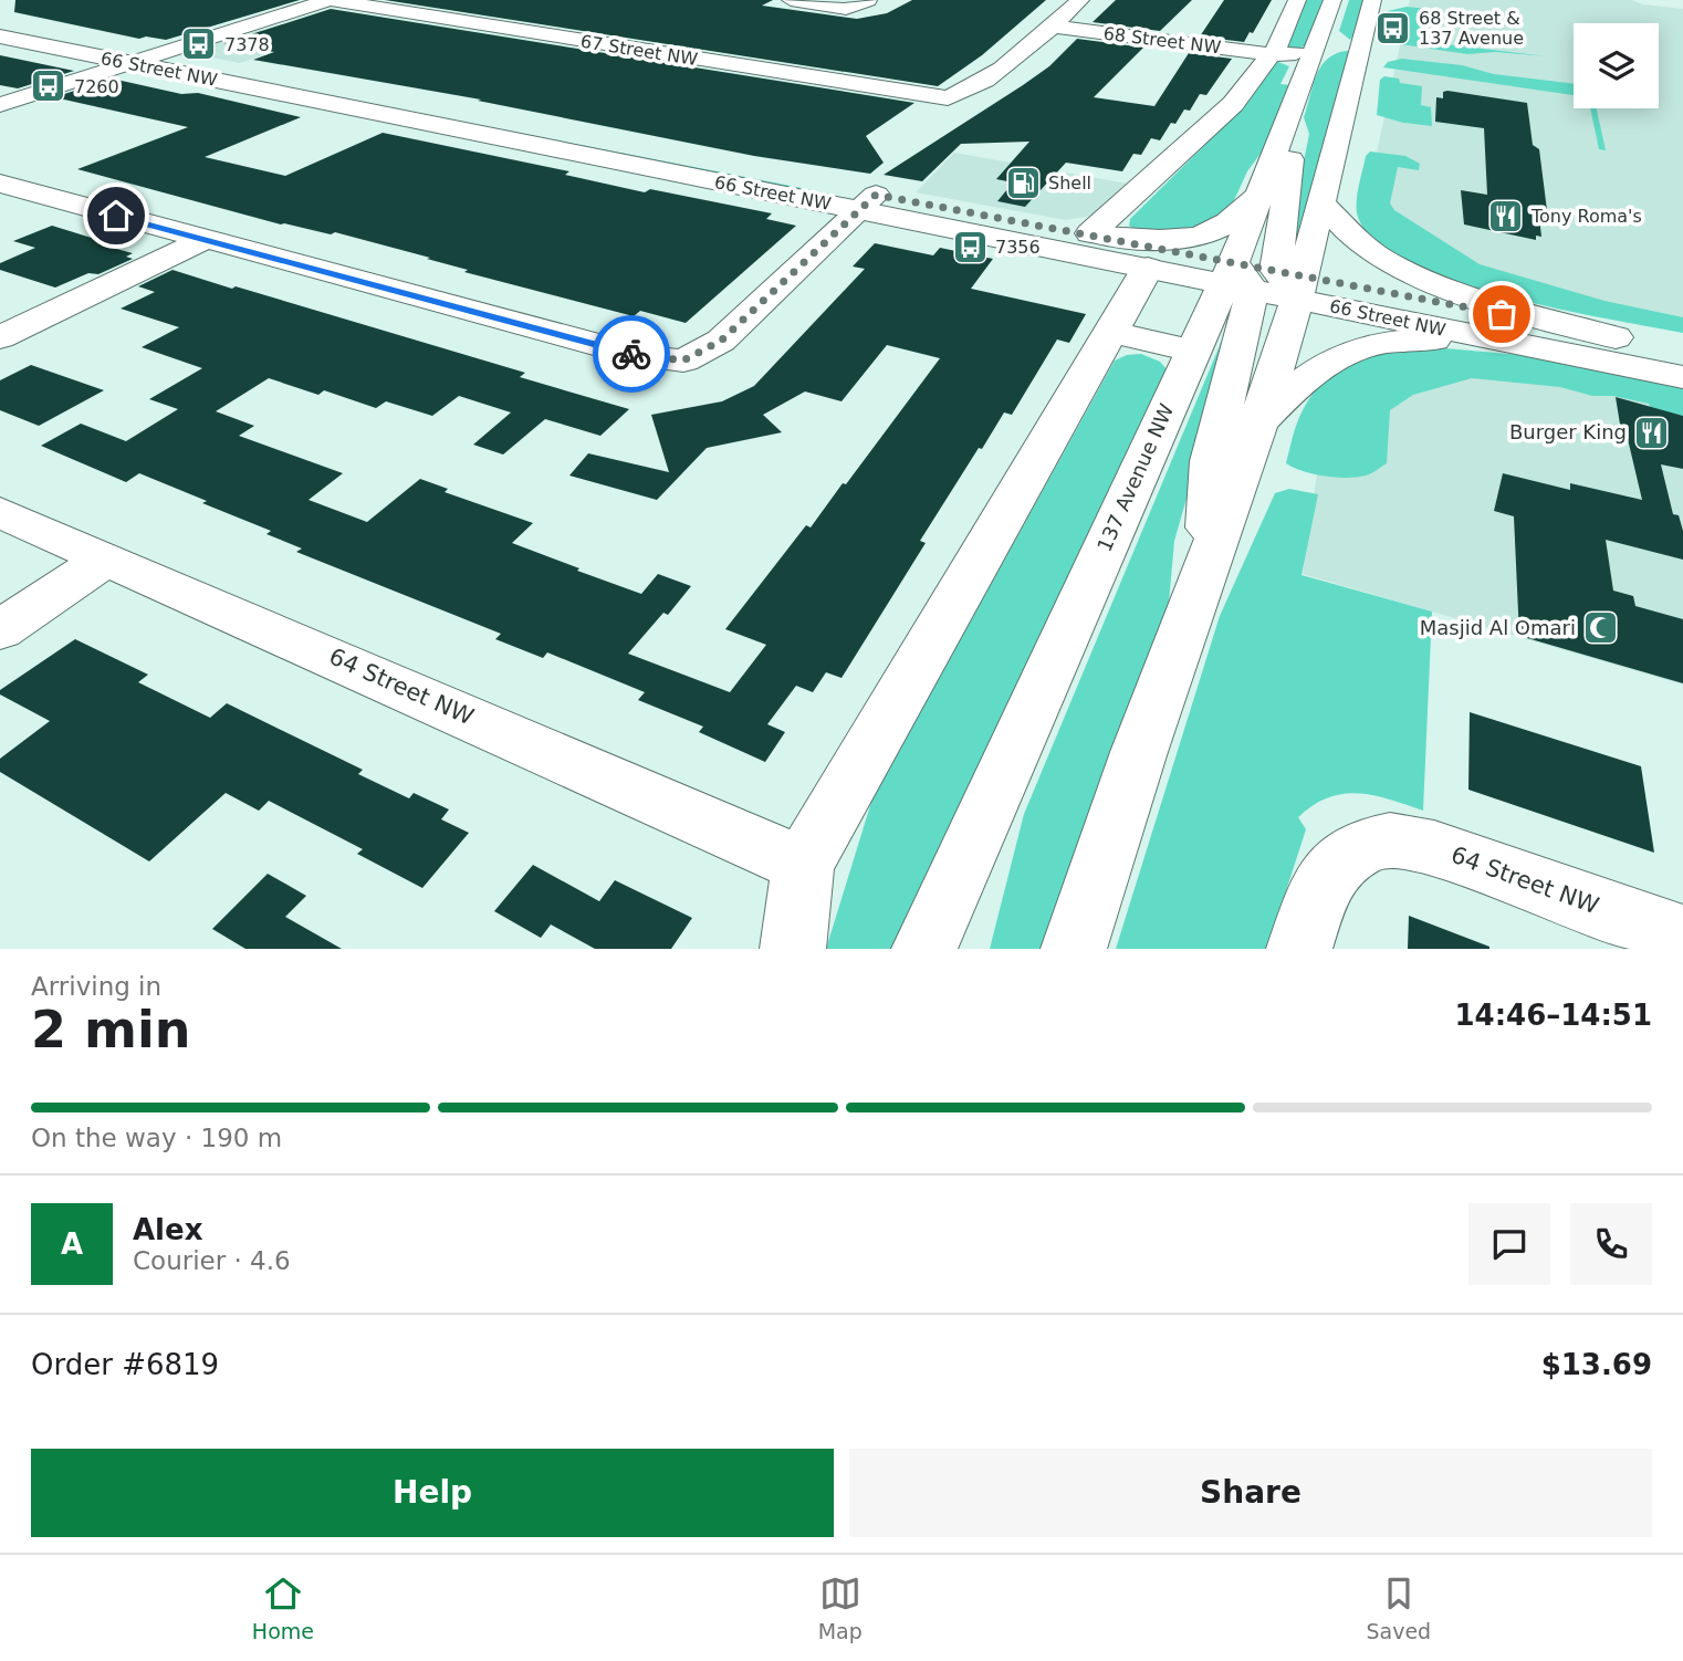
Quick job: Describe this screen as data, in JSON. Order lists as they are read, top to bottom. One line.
{"streets":{"main road":["68 Street NW","67 Street NW","66 Street NW","137 Avenue NW","64 Street NW"]},"crossings":[["68 Street NW","67 Street NW"],["68 Street NW","137 Avenue NW"],["66 Street NW","137 Avenue NW"]],"places":{"bus stop":["68 Street & 137 Avenue","7378","7260","7356"],"fuel station":["Shell"],"restaurant":["Tony Roma's","Burger King"],"mosque":["Masjid Al Omari"]},"page":{"heading":["2 min","Arriving in","14:46–14:51"],"panel":["Alex","Courier · 4.6","Order #6819","$13.69"],"bar":"On the way · 190 m","round":"A","buttons":["Help","Share"],"tabs":["Home","Map","Saved"]}}
